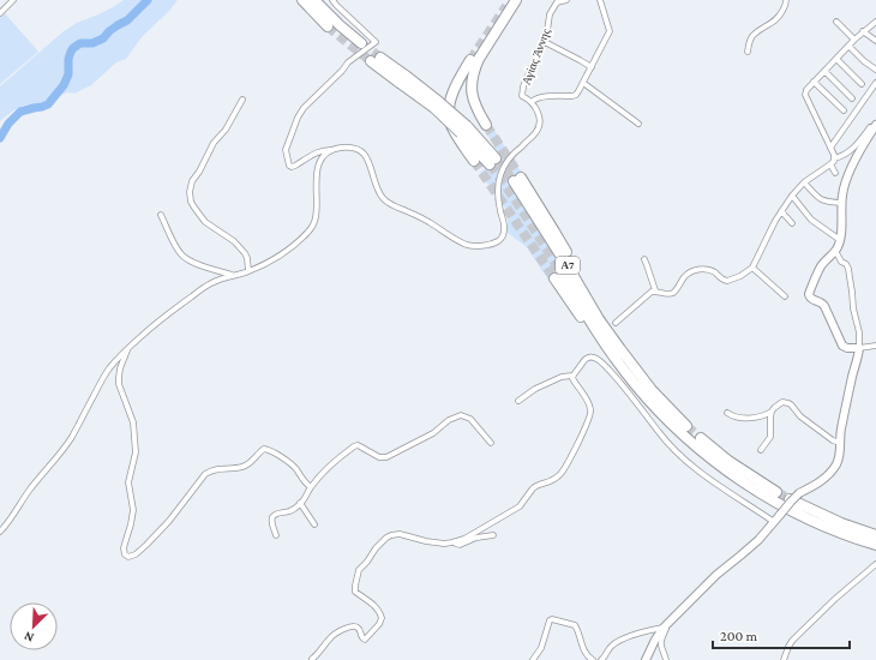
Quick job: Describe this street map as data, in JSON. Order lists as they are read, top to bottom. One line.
{"streets":{"highway":["Α7"],"street":["Αγίας Άννης"]},"scale_bar":"200 m","north":"bottom left"}
